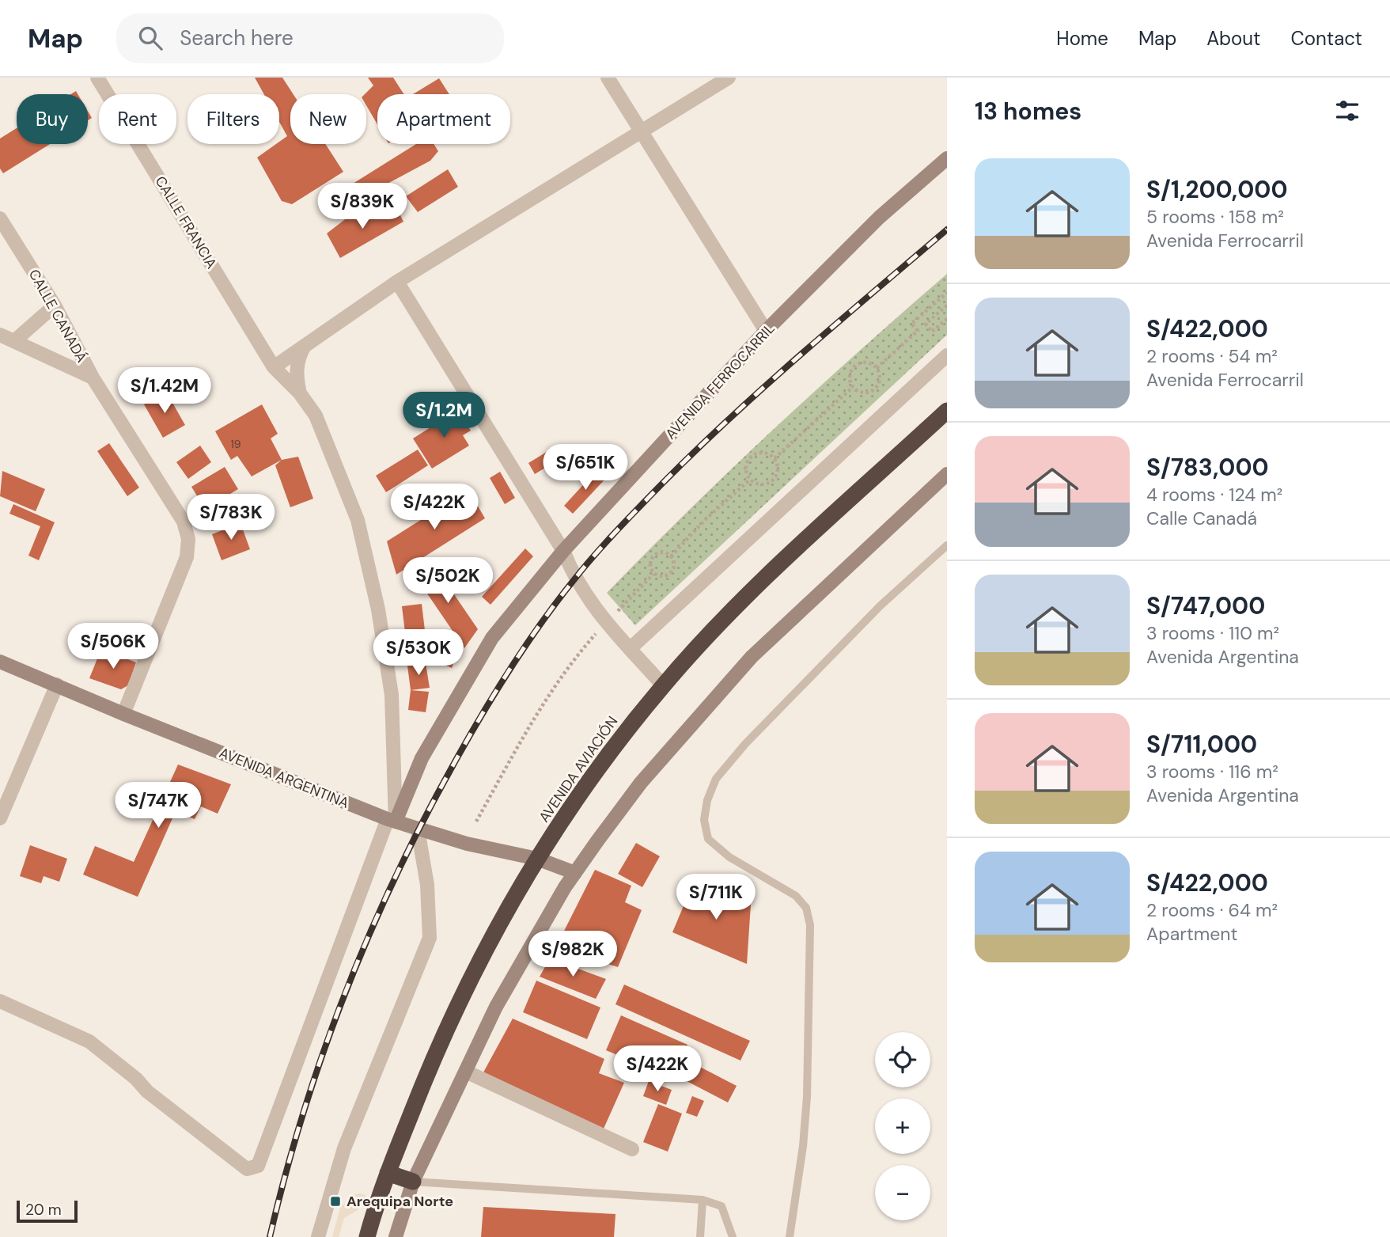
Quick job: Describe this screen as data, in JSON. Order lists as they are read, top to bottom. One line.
{"streets":{"highway":["AVENIDA AVIACIÓN"],"street":["CALLE FRANCIA","CALLE CANADÁ","AVENIDA FERROCARRIL","AVENIDA ARGENTINA"]},"crossings":[["CALLE FRANCIA","AVENIDA FERROCARRIL"],["CALLE FRANCIA","AVENIDA ARGENTINA"],["CALLE CANADÁ","AVENIDA ARGENTINA"],["AVENIDA FERROCARRIL","AVENIDA ARGENTINA"],["AVENIDA AVIACIÓN","AVENIDA ARGENTINA"]],"places":{"transit":["Arequipa Norte"]},"house_numbers":["19"],"scale_bar":"20 m","page":{"header":"Map","search":"Search here","nav":["Home","Map","About","Contact"],"heading":"13 homes","chip":["Buy","Rent","Filters","New","Apartment"],"list":[{"name":"S/1,200,000","note":"5 rooms · 158 m² · Avenida Ferrocarril"},{"name":"S/422,000","note":"2 rooms · 54 m² · Avenida Ferrocarril"},{"name":"S/783,000","note":"4 rooms · 124 m² · Calle Canadá"},{"name":"S/747,000","note":"3 rooms · 110 m² · Avenida Argentina"},{"name":"S/711,000","note":"3 rooms · 116 m² · Avenida Argentina"},{"name":"S/422,000","note":"2 rooms · 64 m² · Apartment"}],"price":["S/839K","S/1.42M","S/1.2M","S/651K","S/422K","S/783K","S/502K","S/506K","S/530K","S/747K","S/711K","S/982K","S/422K"],"map_buttons":["+","−"],"scale":"20 m"}}
